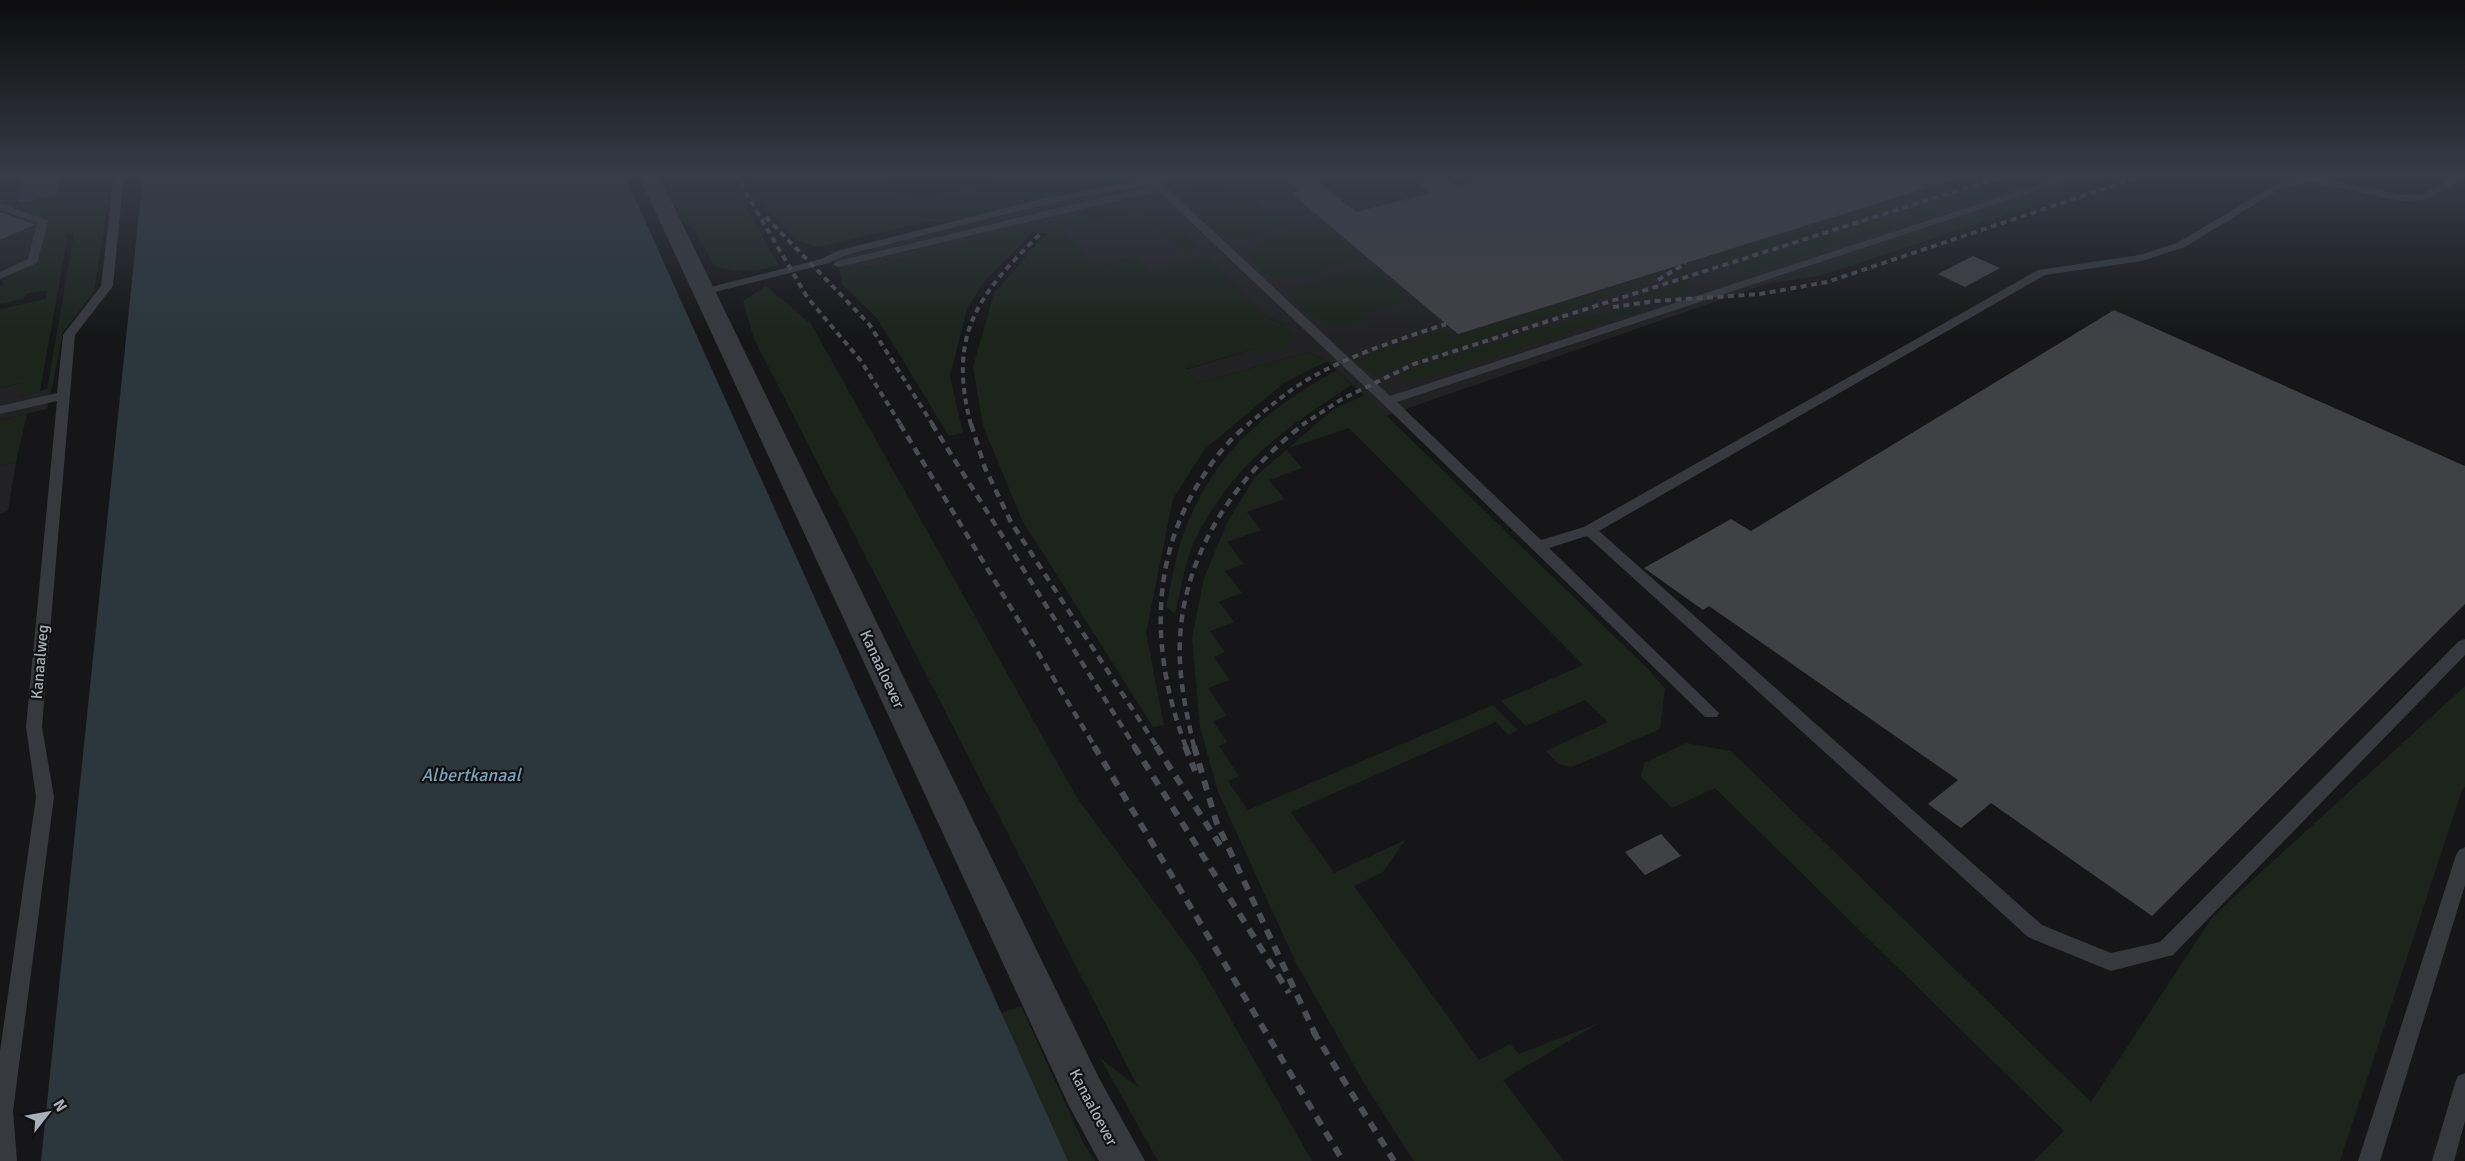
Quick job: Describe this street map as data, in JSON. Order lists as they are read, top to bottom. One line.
{"streets":{"street":["Kanaaloever"],"lane":["Kanaalweg"]},"water":["Albertkanaal"],"north":"top right"}
